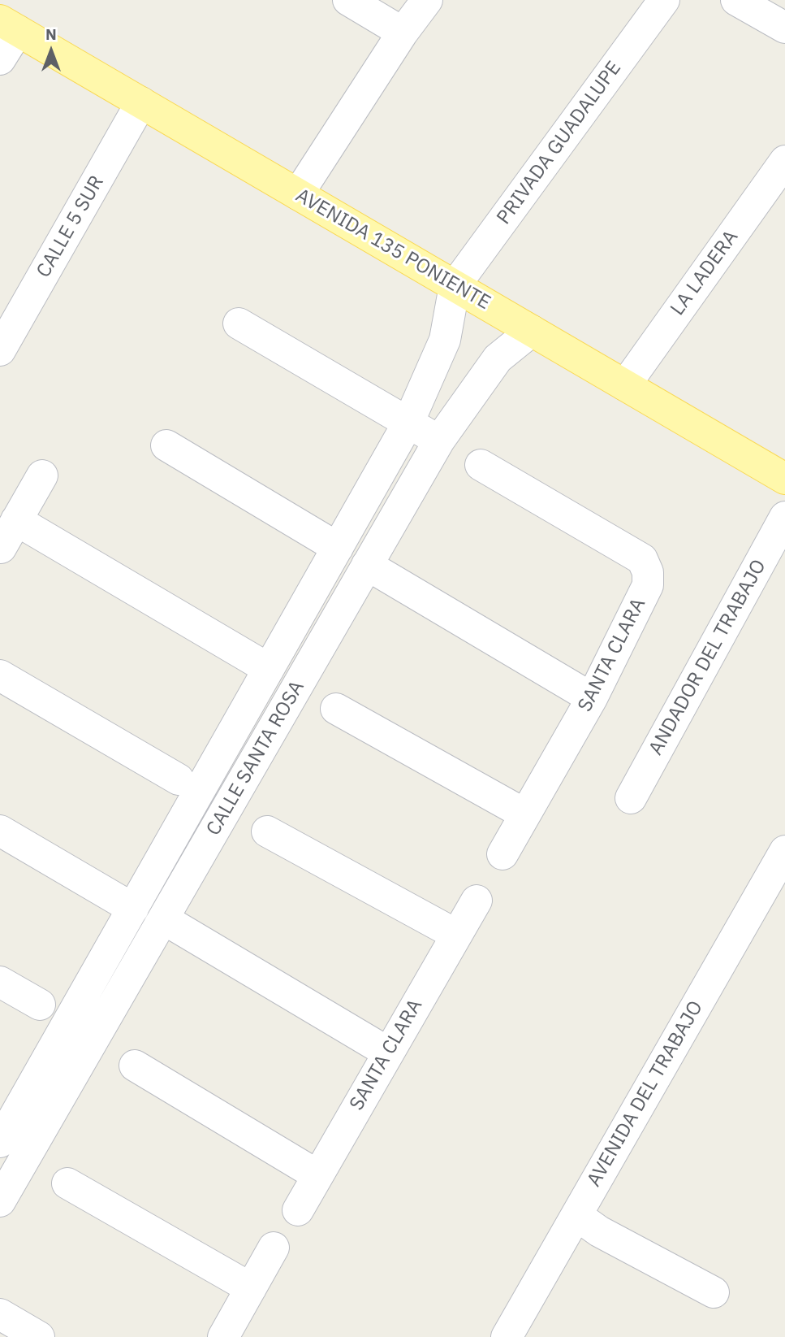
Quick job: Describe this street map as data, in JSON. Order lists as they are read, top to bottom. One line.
{"streets":{"main road":["AVENIDA 135 PONIENTE"],"street":["PRIVADA GUADALUPE","CALLE 5 SUR","LA LADERA","SANTA CLARA","ANDADOR DEL TRABAJO","CALLE SANTA ROSA","AVENIDA DEL TRABAJO"]},"crossings":[["PRIVADA GUADALUPE","AVENIDA 135 PONIENTE"],["PRIVADA GUADALUPE","CALLE SANTA ROSA"],["CALLE 5 SUR","AVENIDA 135 PONIENTE"],["AVENIDA 135 PONIENTE","LA LADERA"],["AVENIDA 135 PONIENTE","CALLE SANTA ROSA"]],"north":"top"}
